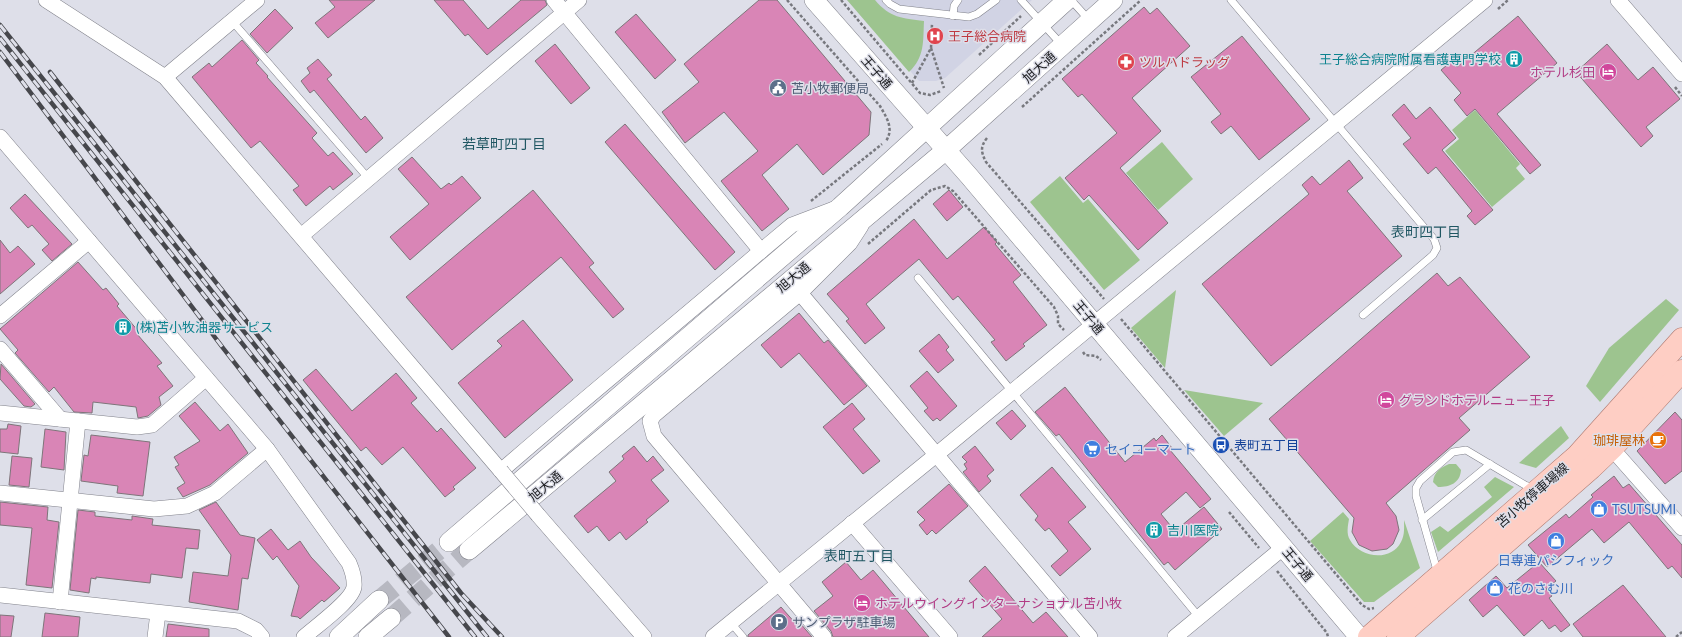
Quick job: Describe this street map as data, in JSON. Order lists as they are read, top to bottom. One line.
{"streets":{"main road":["苫小牧停車場線"],"street":["旭大通","王子通"]},"crossings":[["旭大通","王子通"]],"districts":["若草町四丁目","表町四丁目","表町五丁目"],"places":{"hospital":["王子総合病院"],"building":["王子総合病院附属看護専門学校","(株)苫小牧油器サービス","吉川医院"],"pharmacy":["ツルハドラッグ"],"hotel":["ホテル杉田","グランドホテルニュー王子","ホテルウイングインターナショナル苫小牧"],"public building":["苫小牧郵便局"],"cafe":["珈琲屋林"],"bus stop":["表町五丁目"],"supermarket":["セイコーマート"],"shop":["TSUTSUMI","日専連パシフィック","花のさむ川"],"parking":["サンプラザ駐車場"]}}
